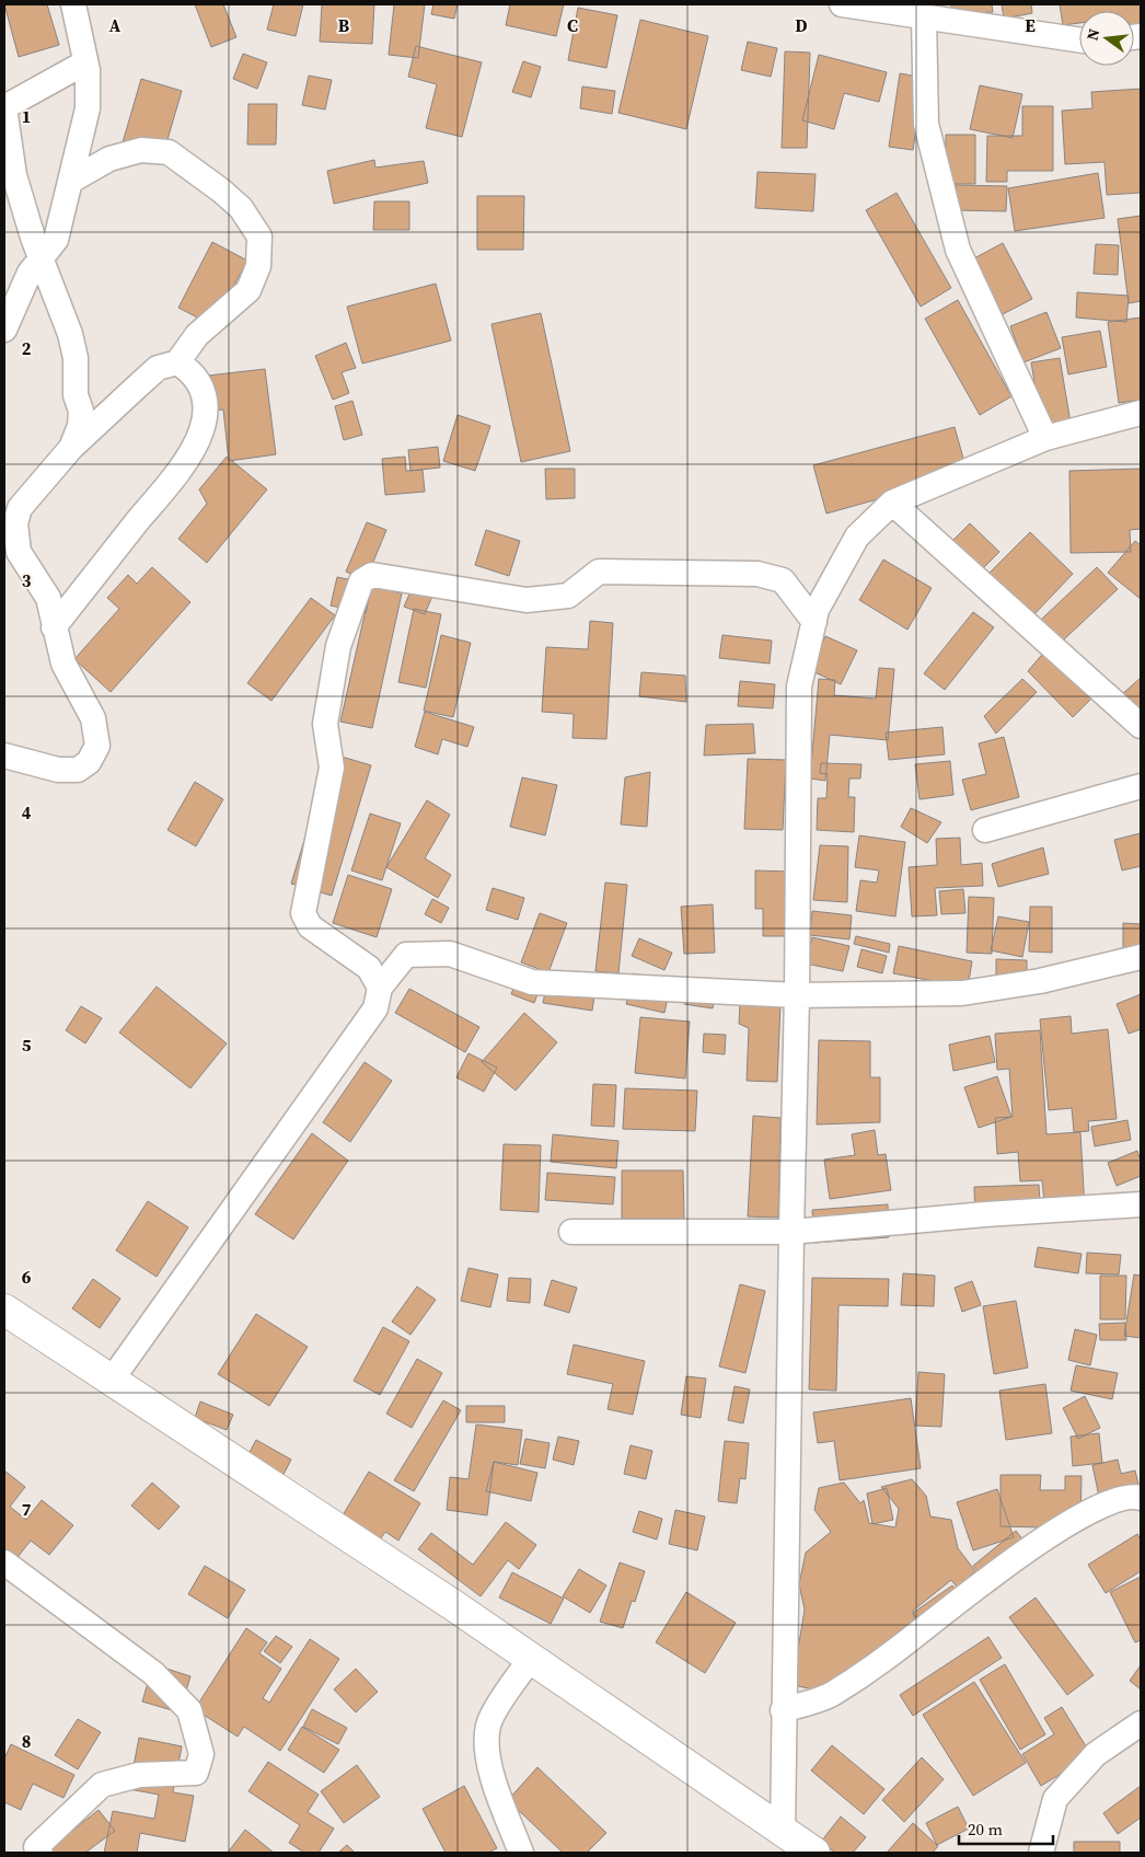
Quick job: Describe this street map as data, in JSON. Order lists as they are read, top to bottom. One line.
{"scale_bar":"20 m","north":"left","grid":{"columns":["A","B","C","D","E"],"rows":["1","2","3","4","5","6","7","8"]}}
